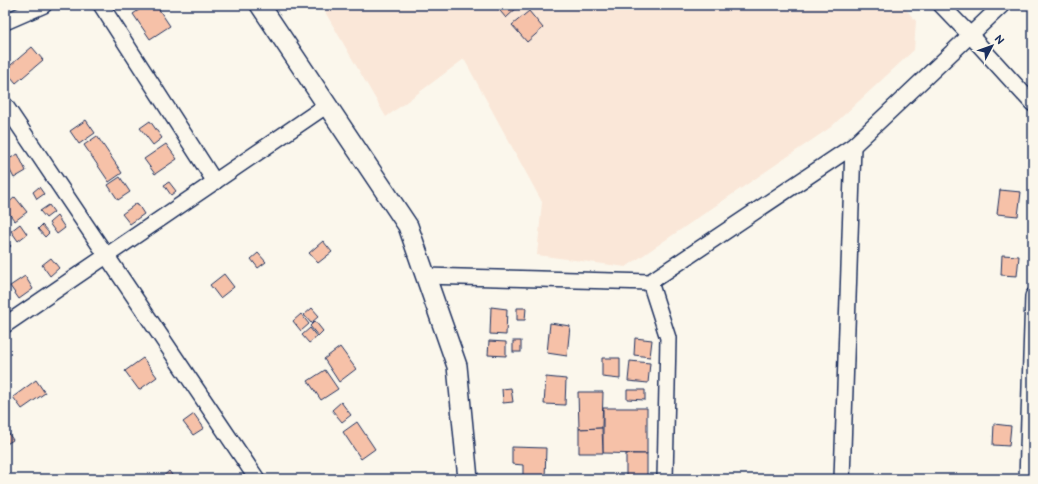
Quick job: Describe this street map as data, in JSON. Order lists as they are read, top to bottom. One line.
{"north":"top right"}
